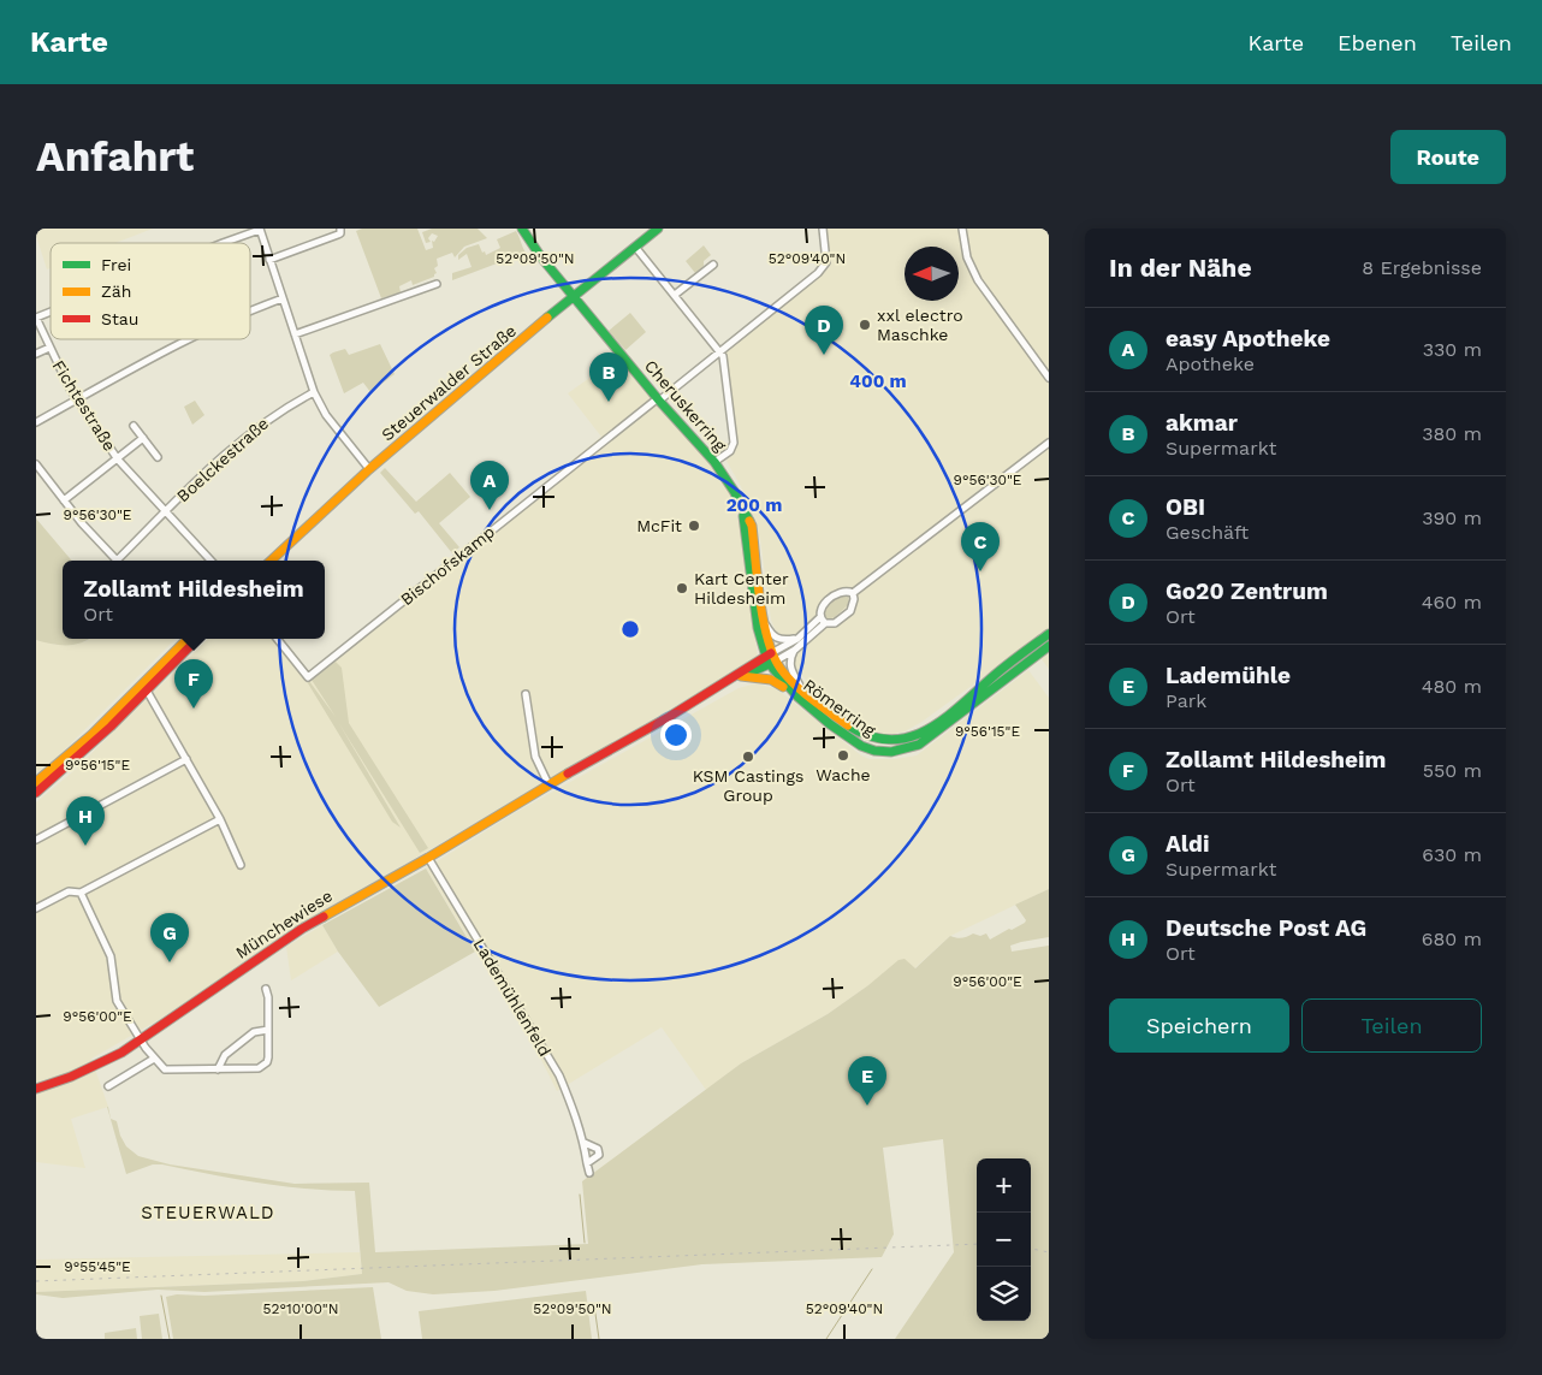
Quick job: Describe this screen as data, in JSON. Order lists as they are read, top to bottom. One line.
{"streets":{"main road":["Steuerwalder Straße","Cheruskerring","Römerring","Münchewiese"],"street":["Fichtestraße","Boelckestraße","Bischofskamp","Lademühlenfeld"]},"crossings":[["Steuerwalder Straße","Cheruskerring"],["Fichtestraße","Boelckestraße"],["Cheruskerring","Bischofskamp"],["Cheruskerring","Römerring"],["Cheruskerring","Münchewiese"],["Römerring","Münchewiese"],["Münchewiese","Lademühlenfeld"]],"districts":["STEUERWALD"],"places":["xxl electro Maschke","McFit","Kart Center Hildesheim","Wache","KSM Castings Group"],"legend":["Frei","Zäh","Stau"],"north":"left","page":{"header":"Karte","nav":["Karte","Ebenen","Teilen"],"buttons":["Route",["Speichern","Teilen"]],"title":"Anfahrt","heading":["In der Nähe","8 Ergebnisse"],"pins":["D","B","A","C","F","H","G","E"],"list":[{"mark":"A","name":"easy Apotheke","note":"Apotheke","value":"330 m"},{"mark":"B","name":"akmar","note":"Supermarkt","value":"380 m"},{"mark":"C","name":"OBI","note":"Geschäft","value":"390 m"},{"mark":"D","name":"Go20 Zentrum","note":"Ort","value":"460 m"},{"mark":"E","name":"Lademühle","note":"Park","value":"480 m"},{"mark":"F","name":"Zollamt Hildesheim","note":"Ort","value":"550 m"},{"mark":"G","name":"Aldi","note":"Supermarkt","value":"630 m"},{"mark":"H","name":"Deutsche Post AG","note":"Ort","value":"680 m"}],"popup":["Zollamt Hildesheim","Ort"],"map_buttons":["+","−"]},"coordinates":["52°09'50\"N","52°09'40\"N","9°56'30\"E","9°56'15\"E","9°56'00\"E","9°55'45\"E","52°10'00\"N"],"rings":["400 m","200 m"]}
